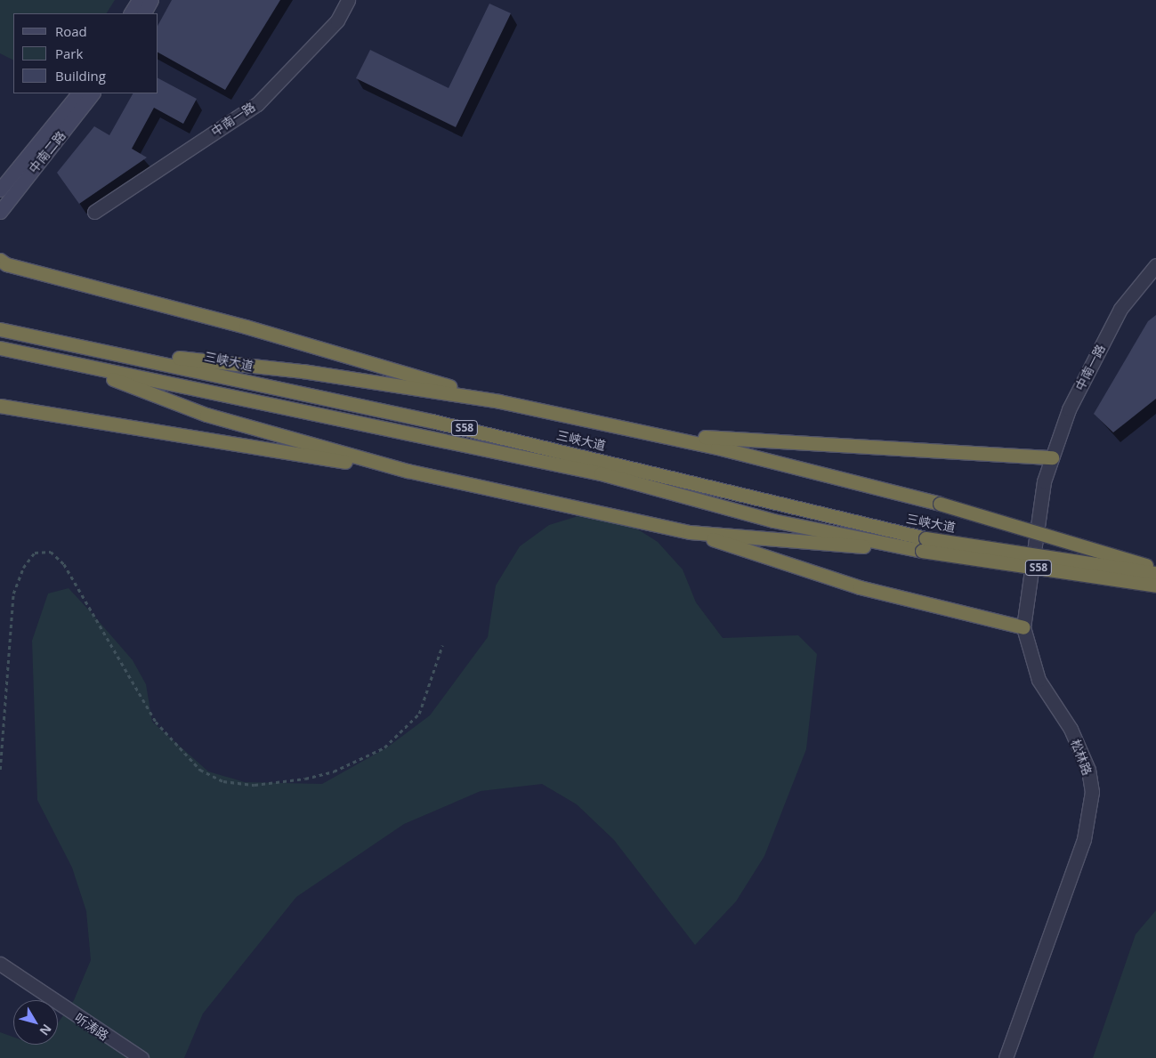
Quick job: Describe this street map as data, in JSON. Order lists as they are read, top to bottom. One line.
{"streets":{"highway":["三峡大道","S58"],"main road":["中南二路"],"street":["中南一路","松林路","听涛路"]},"crossings":[["中南一路","松林路"]],"legend":["Road","Park","Building"],"north":"bottom right"}
